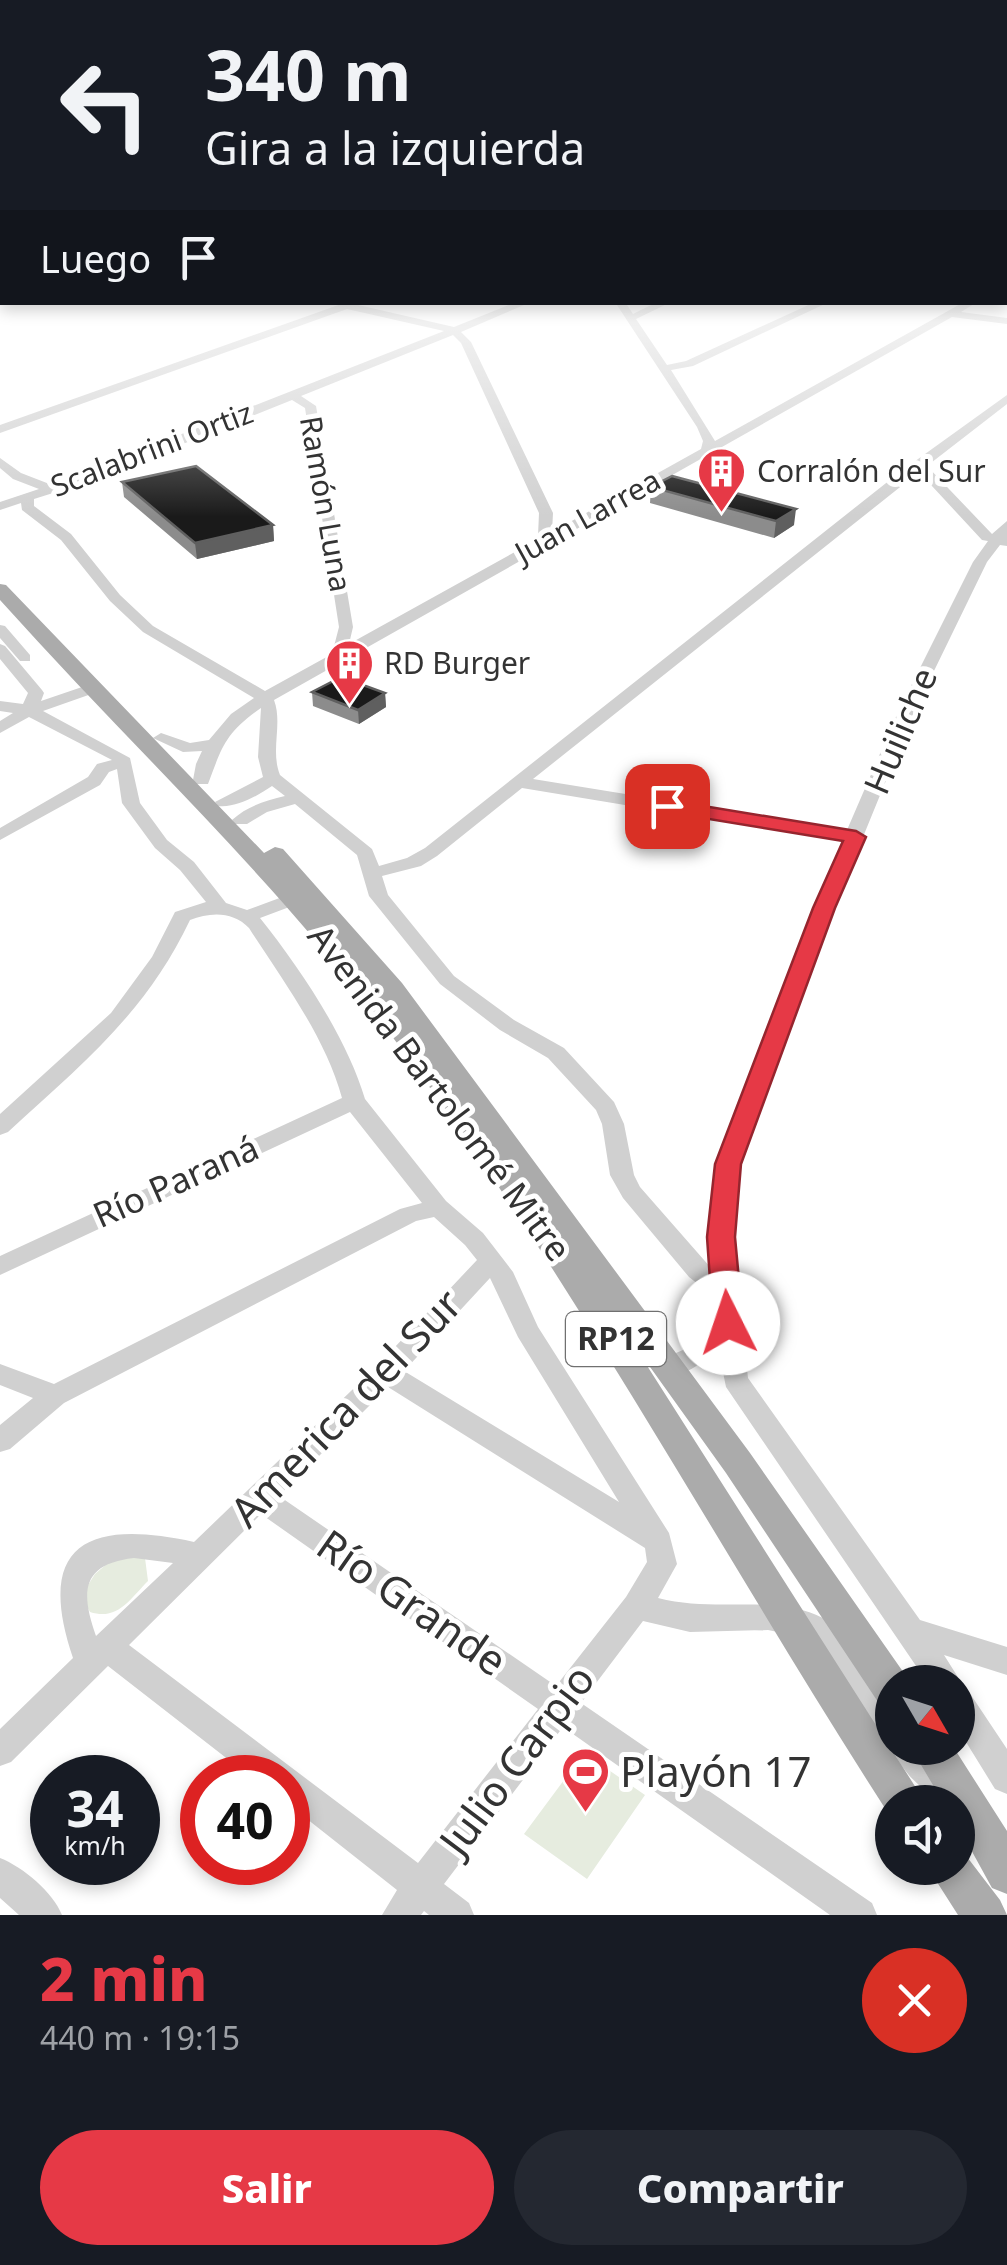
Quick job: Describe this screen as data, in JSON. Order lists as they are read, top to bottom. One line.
{"streets":{"main road":["Avenida Bartolomé Mitre","RP12"],"street":["Scalabrini Ortiz","Ramón Luna","Juan Larrea","Huiliche","Río Paraná","America del Sur","Río Grande","Julio Carpio"]},"crossings":[["Scalabrini Ortiz","Ramón Luna"],["Ramón Luna","Juan Larrea"],["Juan Larrea","Avenida Bartolomé Mitre"],["America del Sur","Río Grande"],["Río Grande","Julio Carpio"]],"places":{"building":["Corralón del Sur","RD Burger"],"sports":["Playón 17"]},"north":"bottom right","page":{"turn":["340 m","Gira a la izquierda"],"then":"Luego","speed":"34 km/h","limit":"40","heading":["2 min","440 m · 19:15"],"buttons":["Salir","Compartir"]}}
